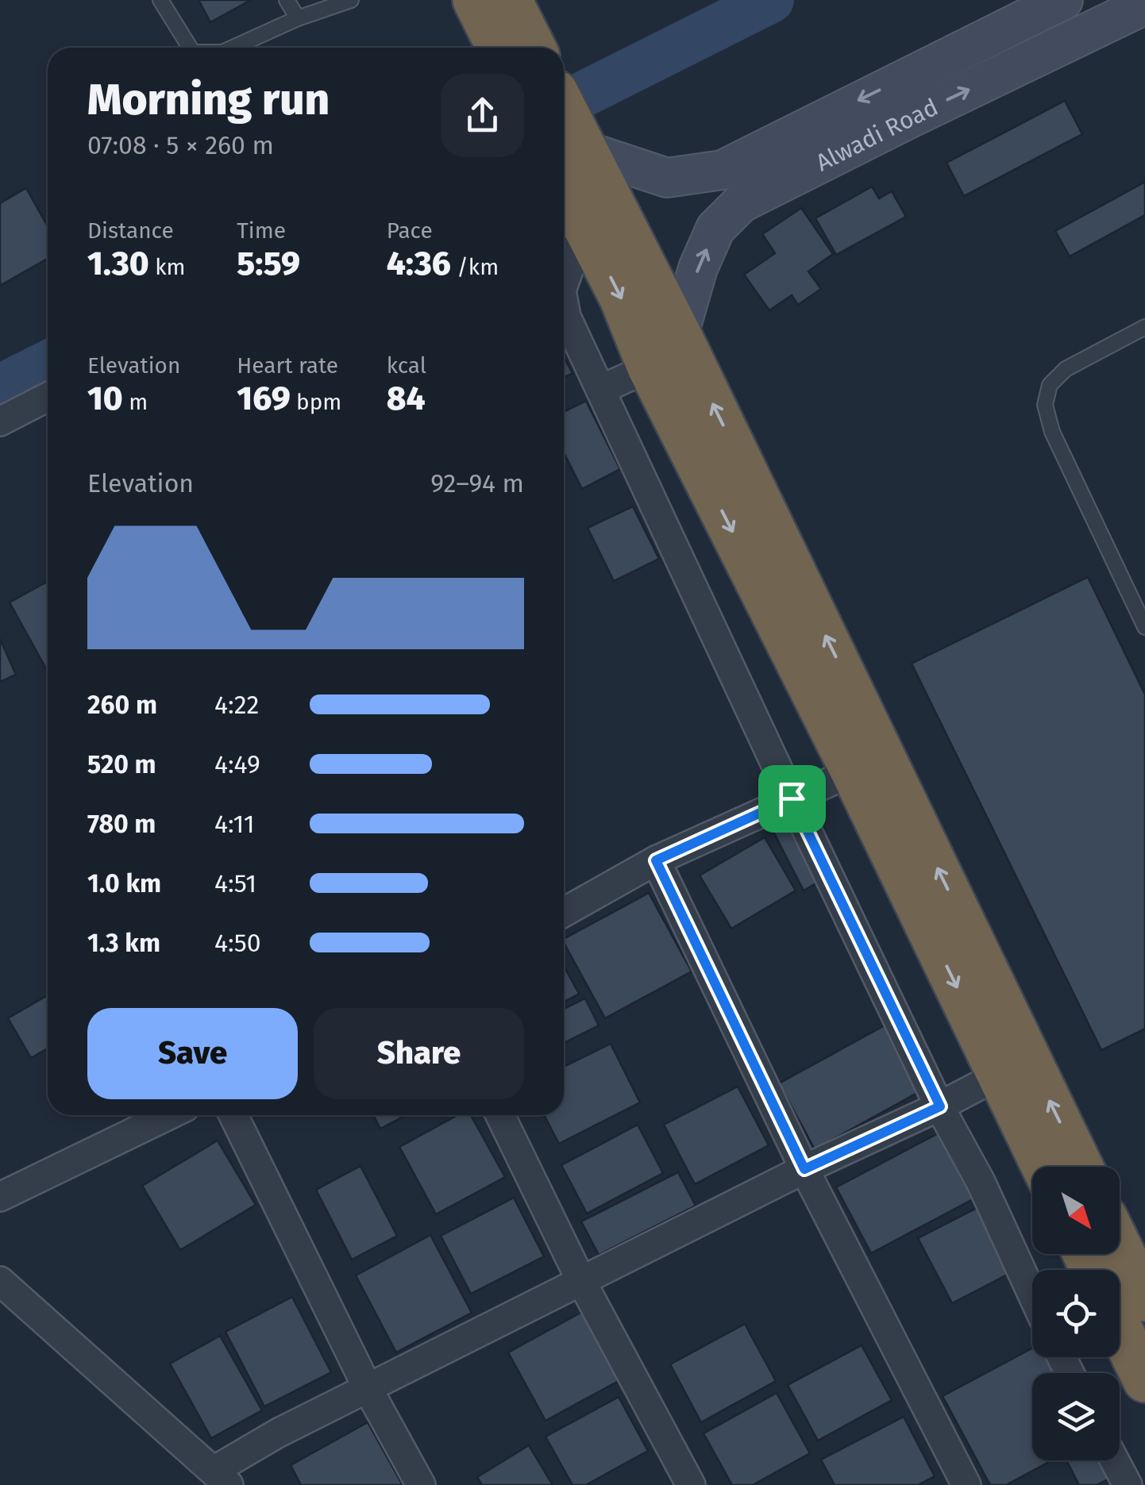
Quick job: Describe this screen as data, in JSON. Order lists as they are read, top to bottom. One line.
{"streets":{"main road":["Alwadi Road"]},"north":"bottom right","page":{"heading":["Morning run","07:08 · 5 × 260 m"],"stats":[["Distance","1.30 km"],["Time","5:59"],["Pace","4:36 /km"],["Elevation","10 m"],["Heart rate","169 bpm"],["kcal","84"]],"chart":["Elevation","92–94 m"],"list":[{"name":"260 m","note":"4:22"},{"name":"520 m","note":"4:49"},{"name":"780 m","note":"4:11"},{"name":"1.0 km","note":"4:51"},{"name":"1.3 km","note":"4:50"}],"buttons":["Save","Share"]}}
